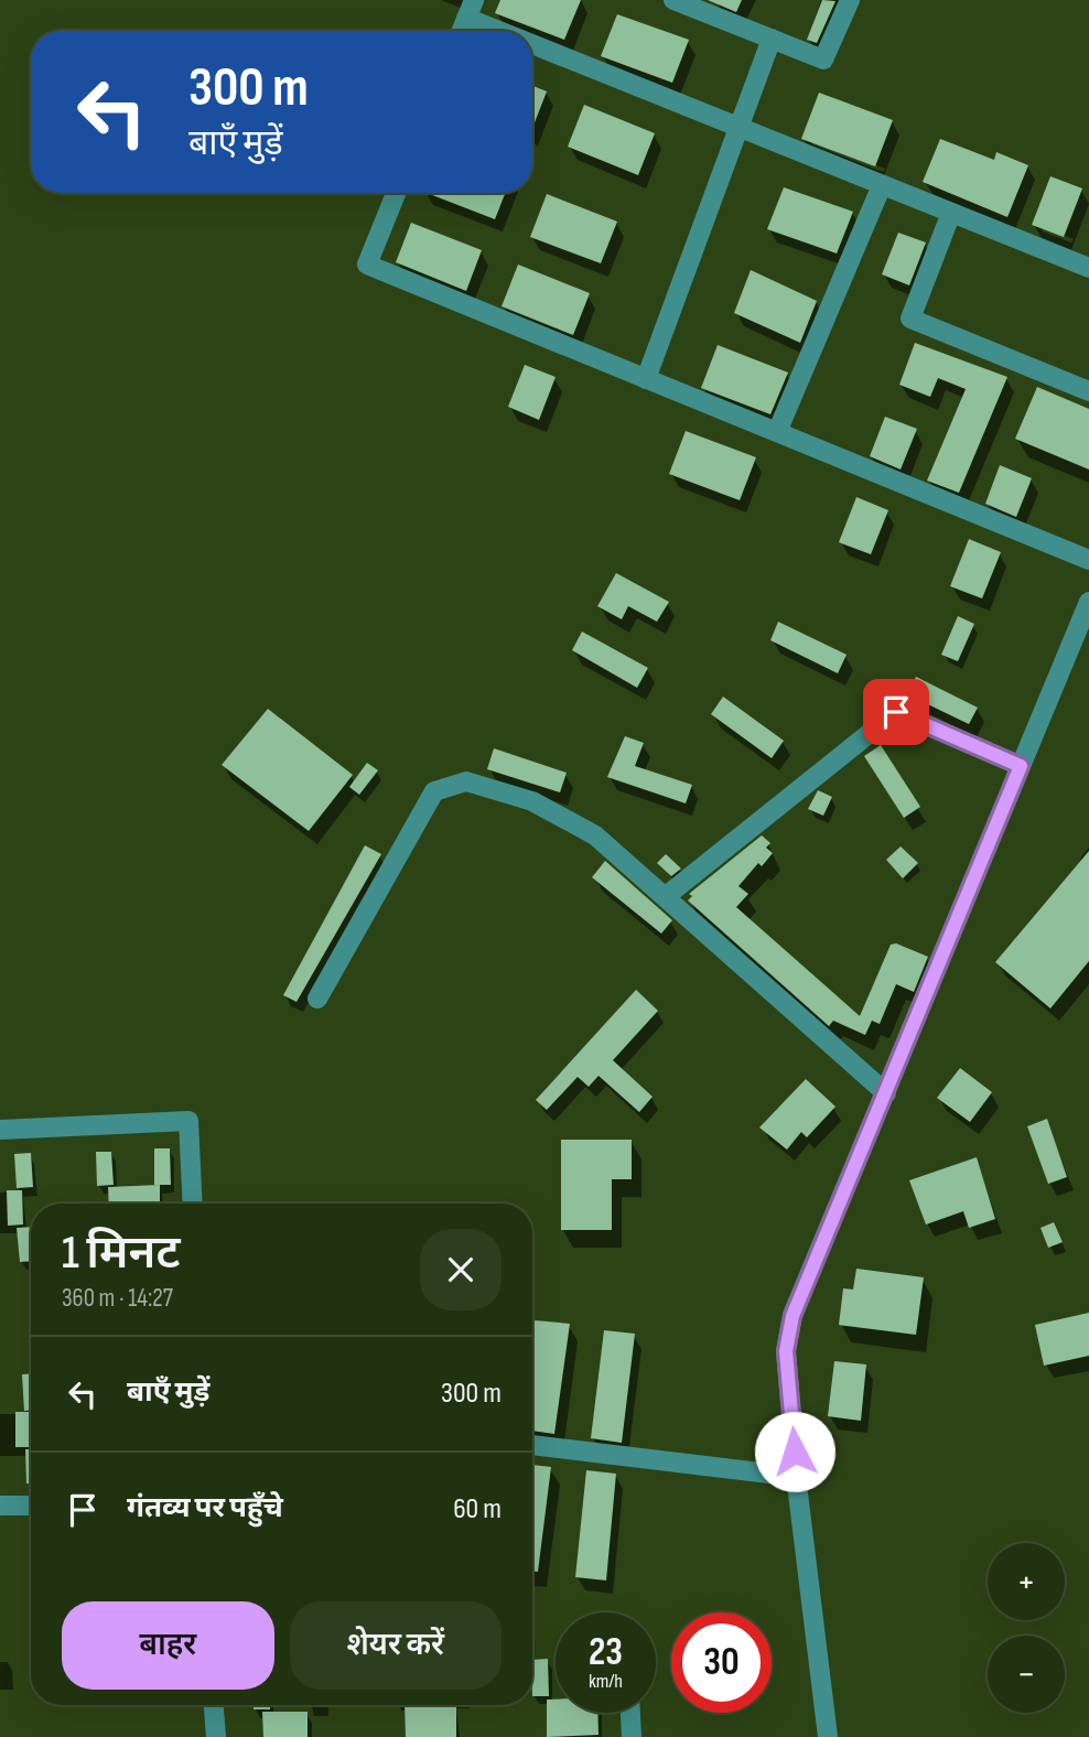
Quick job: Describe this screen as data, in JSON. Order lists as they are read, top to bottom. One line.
{"page":{"turn":["300 m","बाएँ मुड़ें"],"heading":["1 मिनट","360 m · 14:27"],"list":[{"name":"बाएँ मुड़ें","value":"300 m"},{"name":"गंतव्य पर पहुँचे","value":"60 m"}],"map_buttons":["+","−"],"buttons":["बाहर","शेयर करें"],"speed":"23 km/h","limit":"30"}}
